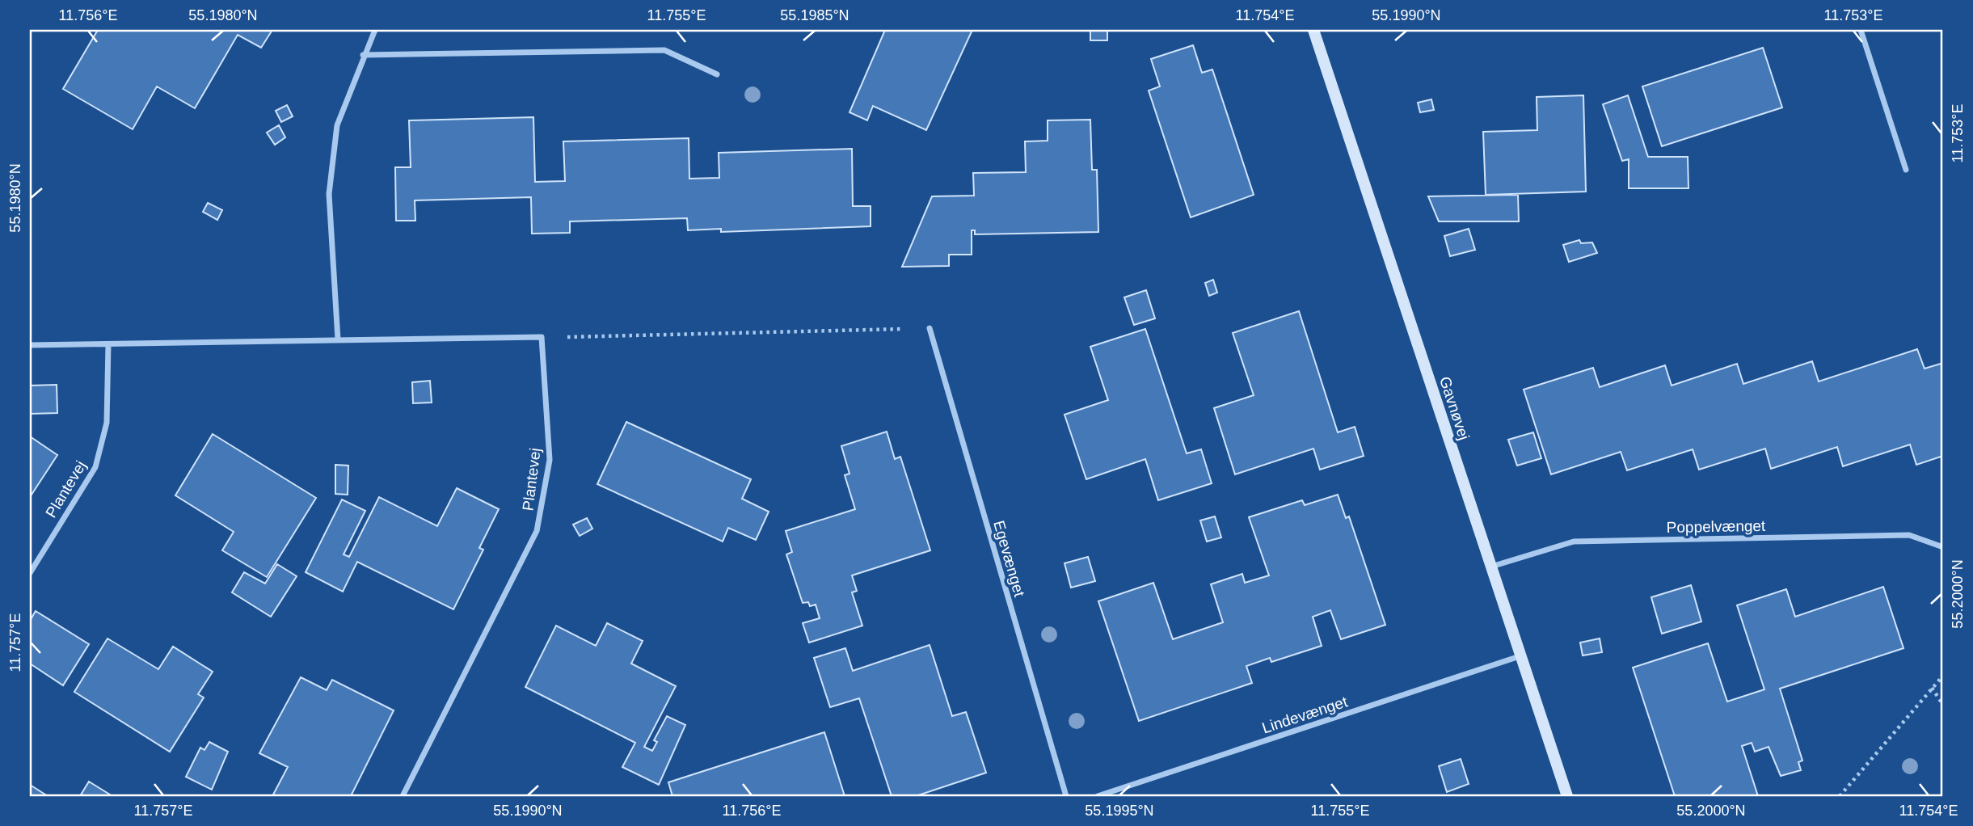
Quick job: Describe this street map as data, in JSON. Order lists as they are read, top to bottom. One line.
{"streets":{"street":["Gavnøvej","Plantevej","Poppelvænget","Egevænget","Lindevænget"]},"crossings":[["Gavnøvej","Poppelvænget"],["Gavnøvej","Lindevænget"]],"coordinates":["11.756°E","55.1980°N","11.755°E","55.1985°N","11.754°E","55.1990°N","11.753°E","55.2000°N","11.757°E","55.1995°N"]}
